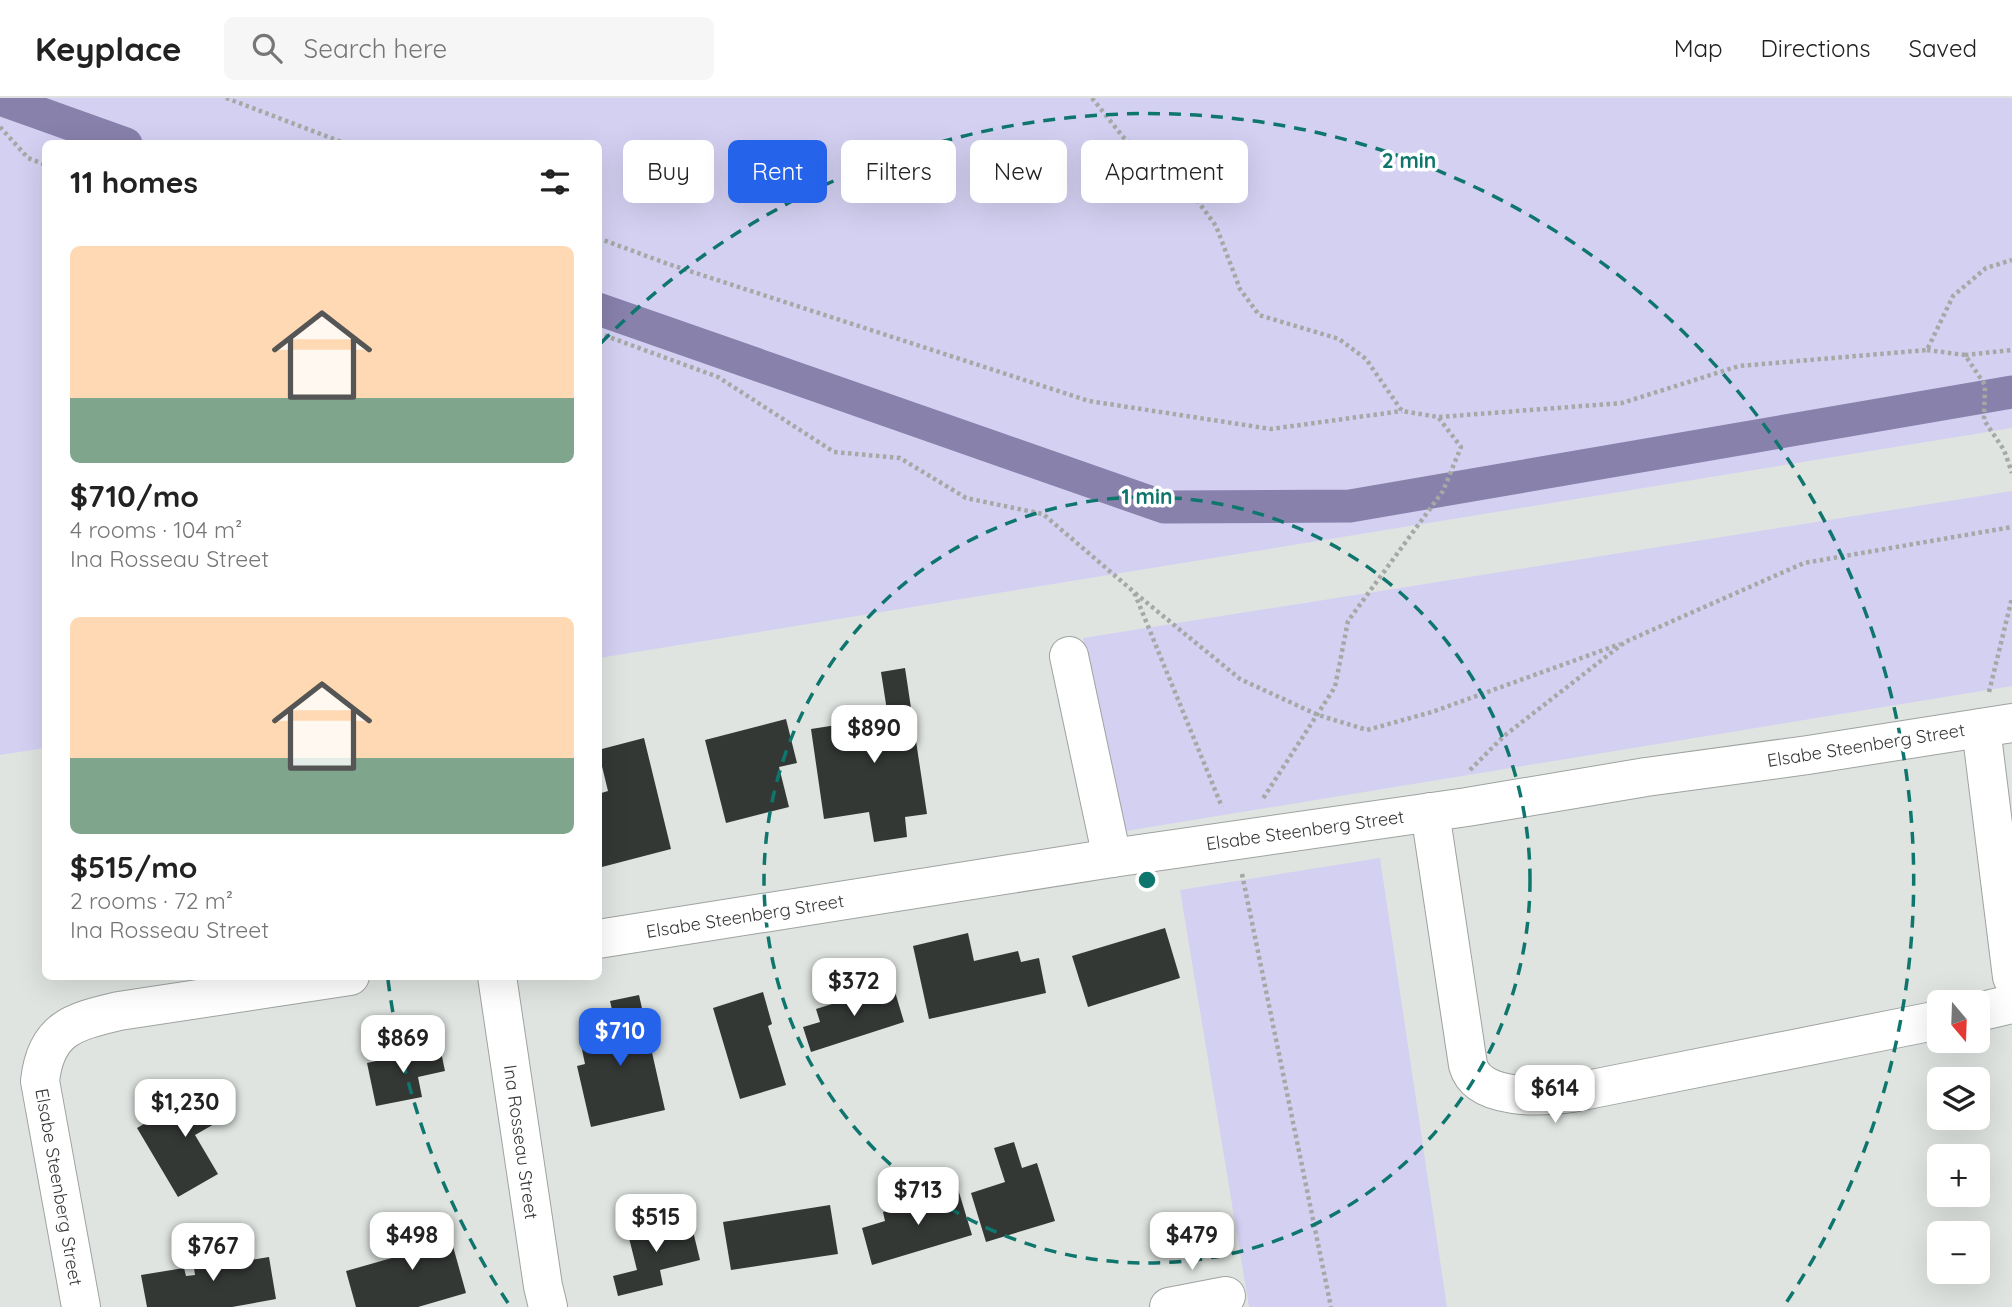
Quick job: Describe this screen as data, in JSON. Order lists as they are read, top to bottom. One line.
{"streets":{"street":["Elsabe Steenberg Street","Ina Rosseau Street"]},"north":"bottom","page":{"header":"Keyplace","search":"Search here","nav":["Map","Directions","Saved"],"chip":["Buy","Rent","Filters","New","Apartment"],"heading":"11 homes","list":[{"name":"$710/mo","note":"4 rooms · 104 m² · Ina Rosseau Street"},{"name":"$515/mo","note":"2 rooms · 72 m² · Ina Rosseau Street"}],"price":["$890","$372","$710","$869","$614","$1,230","$713","$515","$498","$479","$767"],"map_buttons":["+","−"]},"rings":["2 min","1 min"]}
